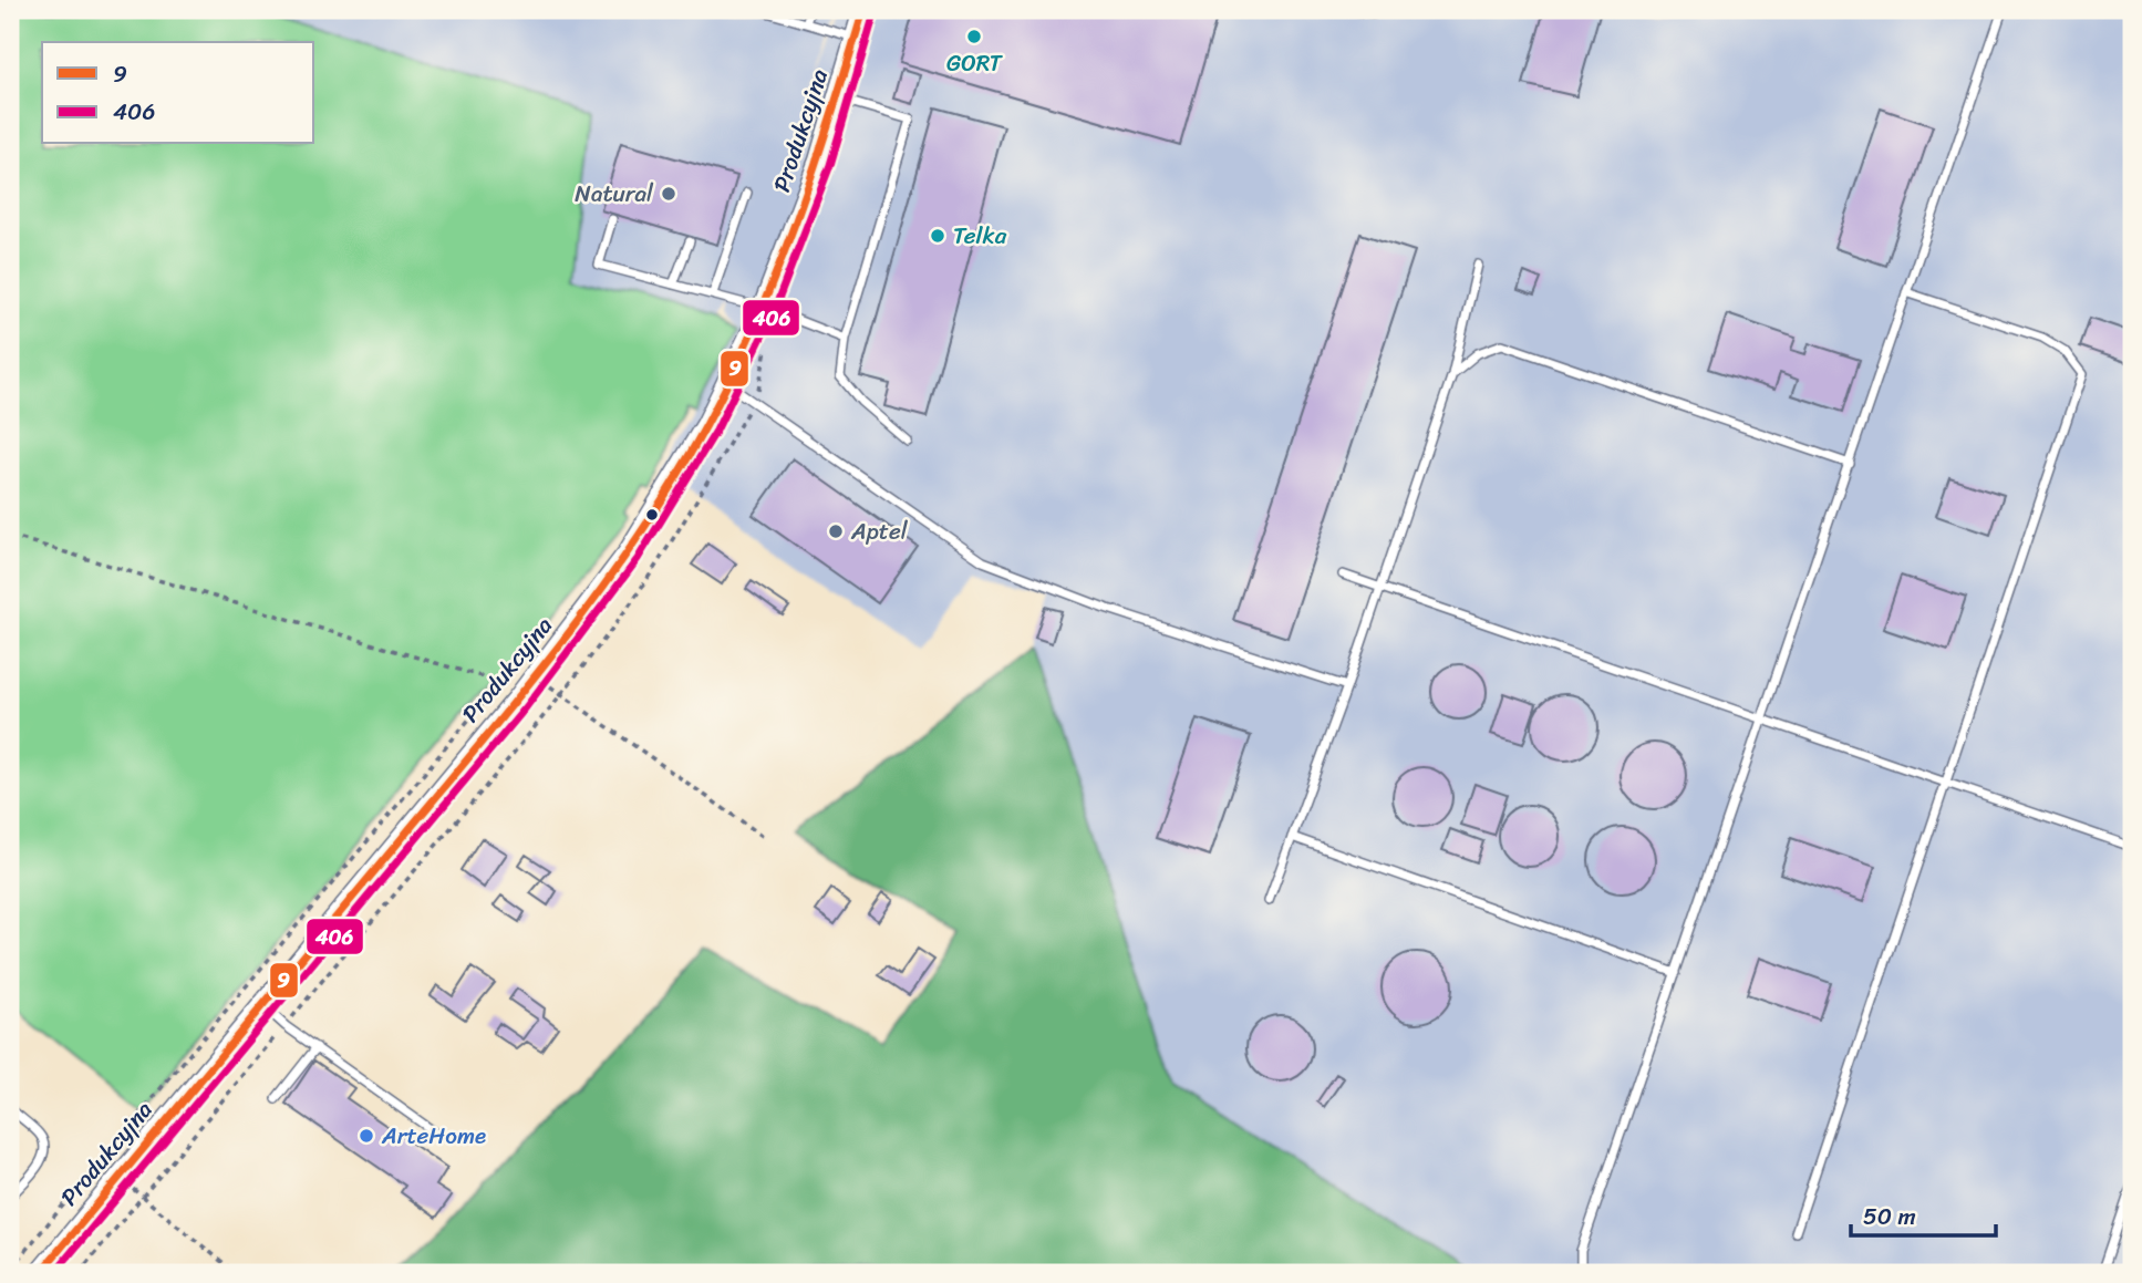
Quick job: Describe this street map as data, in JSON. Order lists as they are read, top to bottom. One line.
{"streets":{"street":["Produkcyjna"]},"places":["GORT","Natural","Telka","Aptel","ArteHome"],"lines":["transit line 9","transit line 406"],"legend":["9","406"],"scale_bar":"50 m"}
